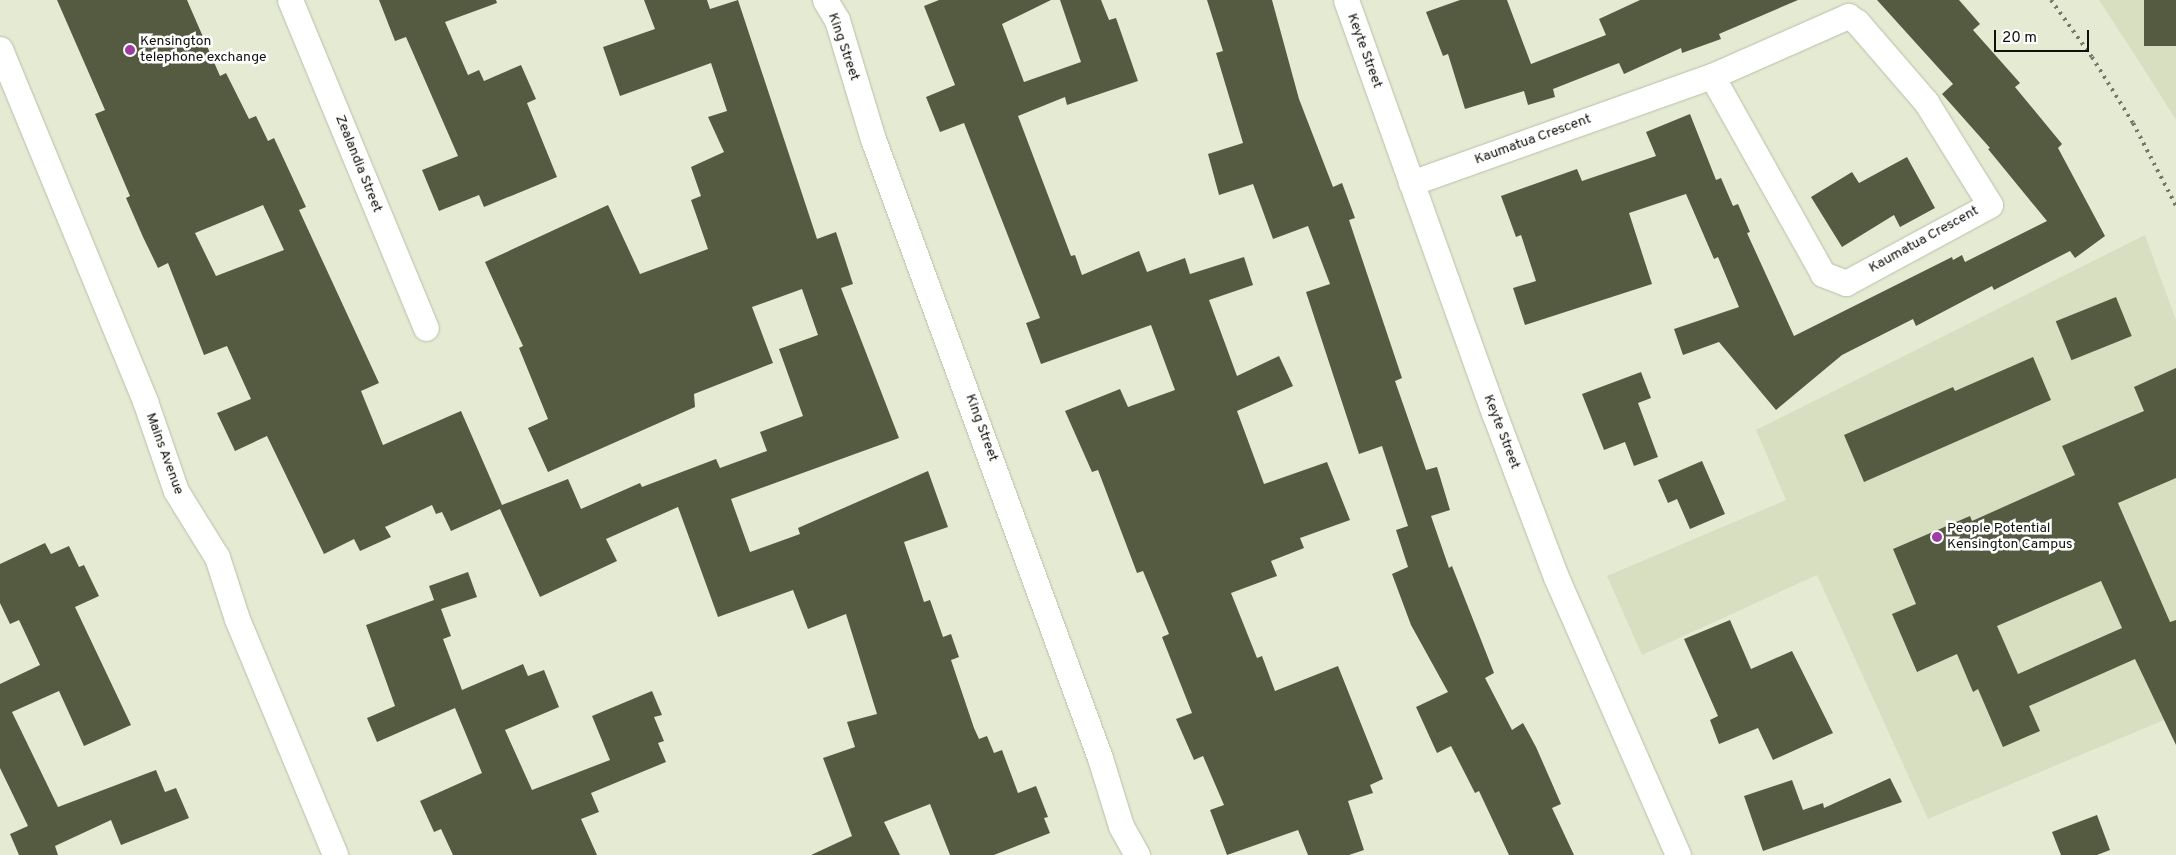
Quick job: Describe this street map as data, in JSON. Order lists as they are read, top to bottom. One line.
{"streets":{"street":["King Street","Keyte Street","Kaumatua Crescent","Zealandia Street","Mains Avenue"]},"crossings":[["Keyte Street","Kaumatua Crescent"]],"places":["Kensington telephone exchange","People Potential Kensington Campus"],"scale_bar":"20 m"}
